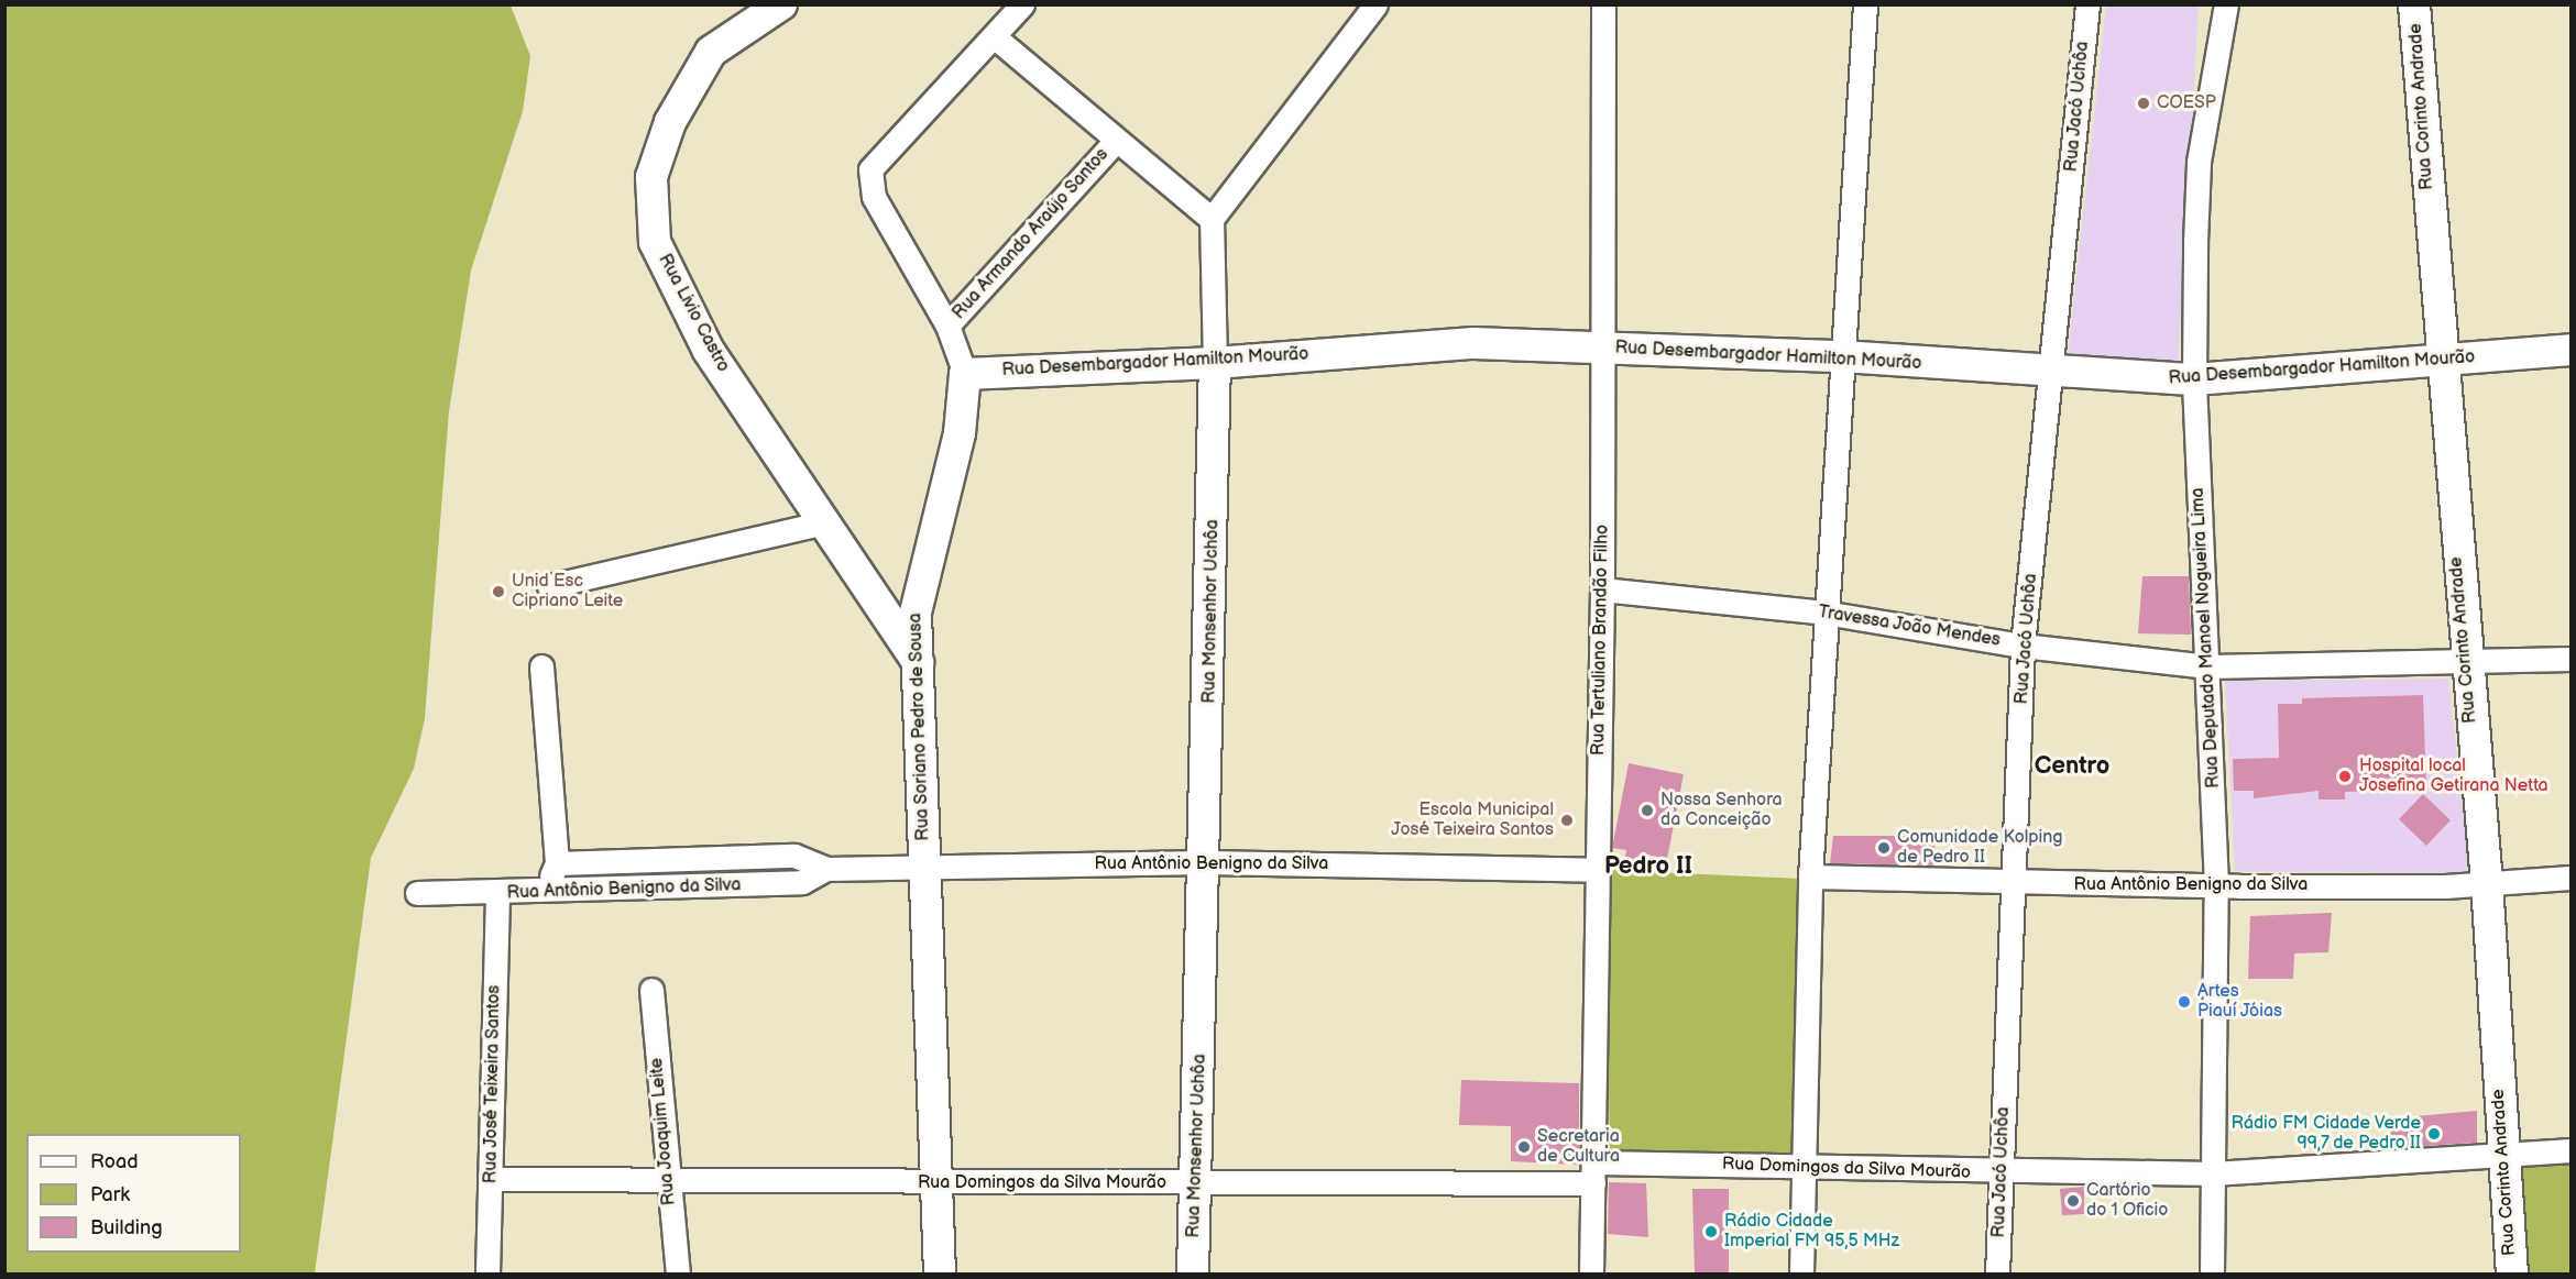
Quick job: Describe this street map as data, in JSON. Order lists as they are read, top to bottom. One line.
{"streets":{"street":["Rua Jacó Uchôa","Rua Corinto Andrade","Rua Armando Araújo Santos","Rua Livio Castro","Rua Desembargador Hamilton Mourão","Rua Monsenhor Uchôa","Travessa João Mendes","Rua Deputado Manoel Nogueira Lima","Rua Tertuliano Brandão Filho","Rua Soriano Pedro de Sousa","Rua Antônio Benigno da Silva","Rua José Teixeira Santos","Rua Joaquim Leite","Rua Domingos da Silva Mourão"]},"crossings":[["Rua Jacó Uchôa","Rua Desembargador Hamilton Mourão"],["Rua Jacó Uchôa","Travessa João Mendes"],["Rua Jacó Uchôa","Rua Antônio Benigno da Silva"],["Rua Jacó Uchôa","Rua Domingos da Silva Mourão"],["Rua Corinto Andrade","Rua Desembargador Hamilton Mourão"],["Rua Corinto Andrade","Travessa João Mendes"],["Rua Corinto Andrade","Rua Antônio Benigno da Silva"],["Rua Corinto Andrade","Rua Domingos da Silva Mourão"],["Rua Armando Araújo Santos","Rua Soriano Pedro de Sousa"],["Rua Livio Castro","Rua Soriano Pedro de Sousa"],["Rua Desembargador Hamilton Mourão","Rua Monsenhor Uchôa"],["Rua Desembargador Hamilton Mourão","Rua Deputado Manoel Nogueira Lima"],["Rua Desembargador Hamilton Mourão","Rua Tertuliano Brandão Filho"],["Rua Desembargador Hamilton Mourão","Rua Soriano Pedro de Sousa"],["Rua Monsenhor Uchôa","Rua Antônio Benigno da Silva"],["Rua Monsenhor Uchôa","Rua Domingos da Silva Mourão"],["Travessa João Mendes","Rua Deputado Manoel Nogueira Lima"],["Travessa João Mendes","Rua Tertuliano Brandão Filho"],["Rua Deputado Manoel Nogueira Lima","Rua Antônio Benigno da Silva"],["Rua Deputado Manoel Nogueira Lima","Rua Domingos da Silva Mourão"],["Rua Tertuliano Brandão Filho","Rua Antônio Benigno da Silva"],["Rua Tertuliano Brandão Filho","Rua Domingos da Silva Mourão"],["Rua Soriano Pedro de Sousa","Rua Antônio Benigno da Silva"],["Rua Soriano Pedro de Sousa","Rua Domingos da Silva Mourão"],["Rua Antônio Benigno da Silva","Rua José Teixeira Santos"],["Rua José Teixeira Santos","Rua Domingos da Silva Mourão"],["Rua Joaquim Leite","Rua Domingos da Silva Mourão"]],"districts":["Centro","Pedro II"],"places":["COESP","Unid Esc Cipriano Leite","Hospital local Josefina Getirana Netta","Nossa Senhora da Conceição","Escola Municipal José Teixeira Santos","Comunidade Kolping de Pedro II","Artes Piauí Jóias","Rádio FM Cidade Verde 99,7 de Pedro II","Secretaria de Cultura","Cartório do 1 Oficio","Rádio Cidade Imperial FM 95,5 MHz"],"legend":["Road","Park","Building"]}
